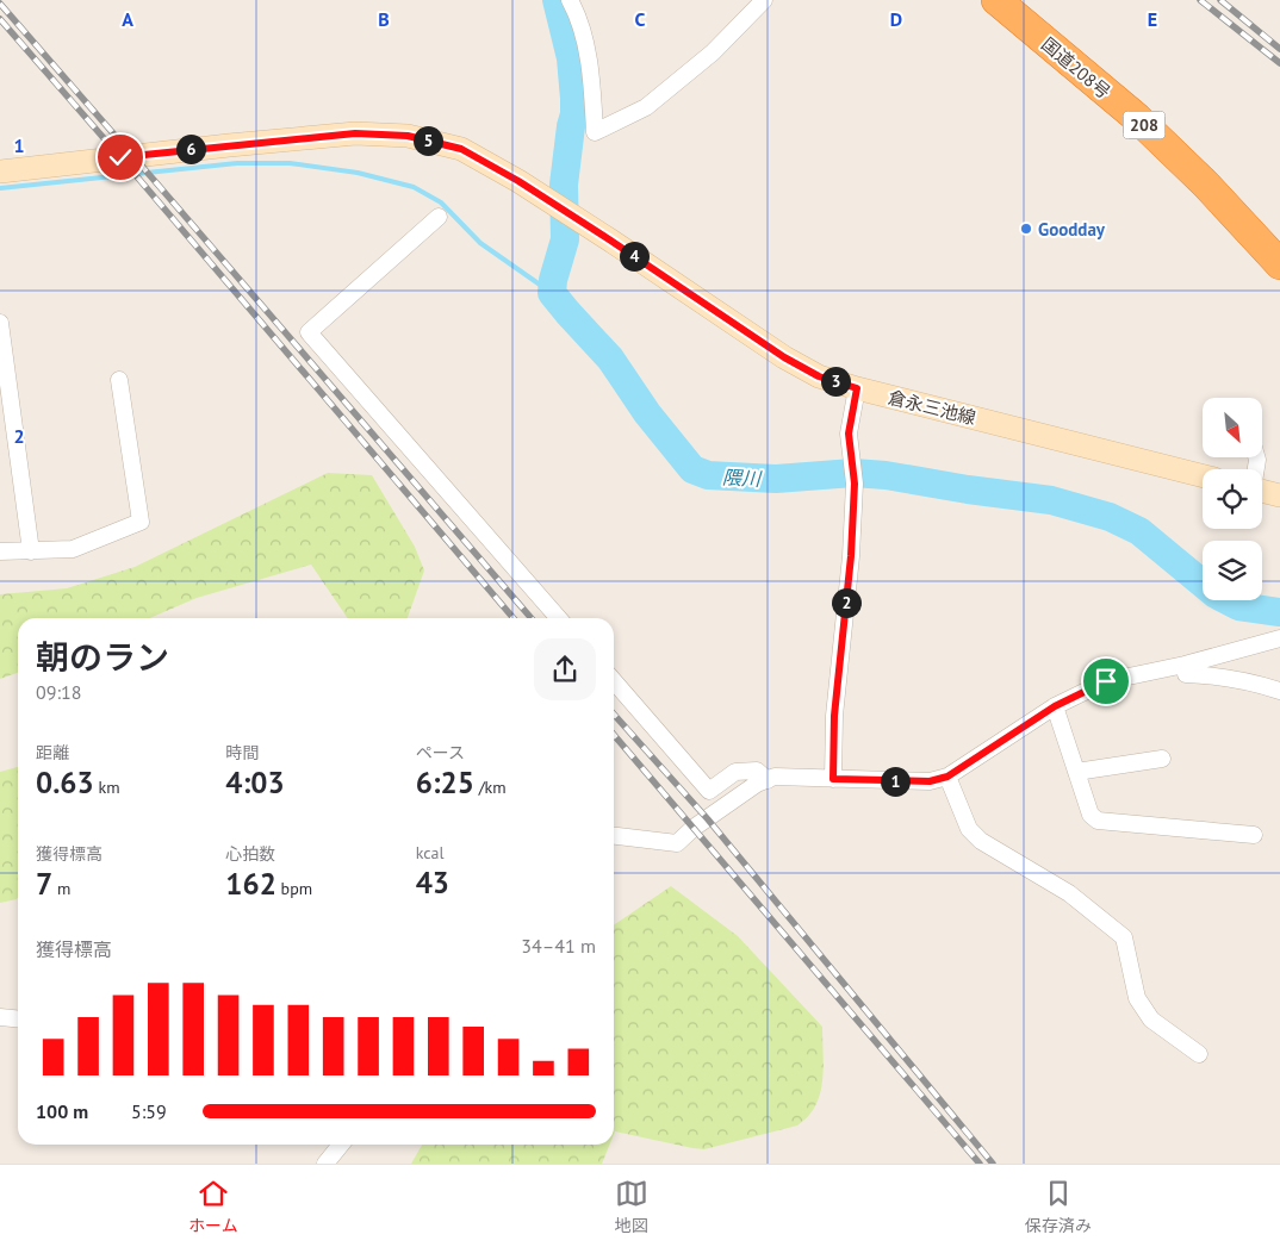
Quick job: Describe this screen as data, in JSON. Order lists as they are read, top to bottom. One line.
{"streets":{"highway":["国道208号","208"],"main road":["倉永三池線"]},"water":["隈川"],"places":["Goodday"],"north":"bottom right","page":{"pins":["5","6","4","3","2","1"],"heading":["朝のラン","09:18"],"stats":[["距離","0.63 km"],["時間","4:03"],["ペース","6:25 /km"],["獲得標高","7 m"],["心拍数","162 bpm"],["kcal","43"]],"chart":["獲得標高","34–41 m"],"list":[{"name":"100 m","note":"5:59"}],"tabs":["ホーム","地図","保存済み"]},"grid":{"columns":["A","B","C","D","E"],"rows":["1","2"]}}
